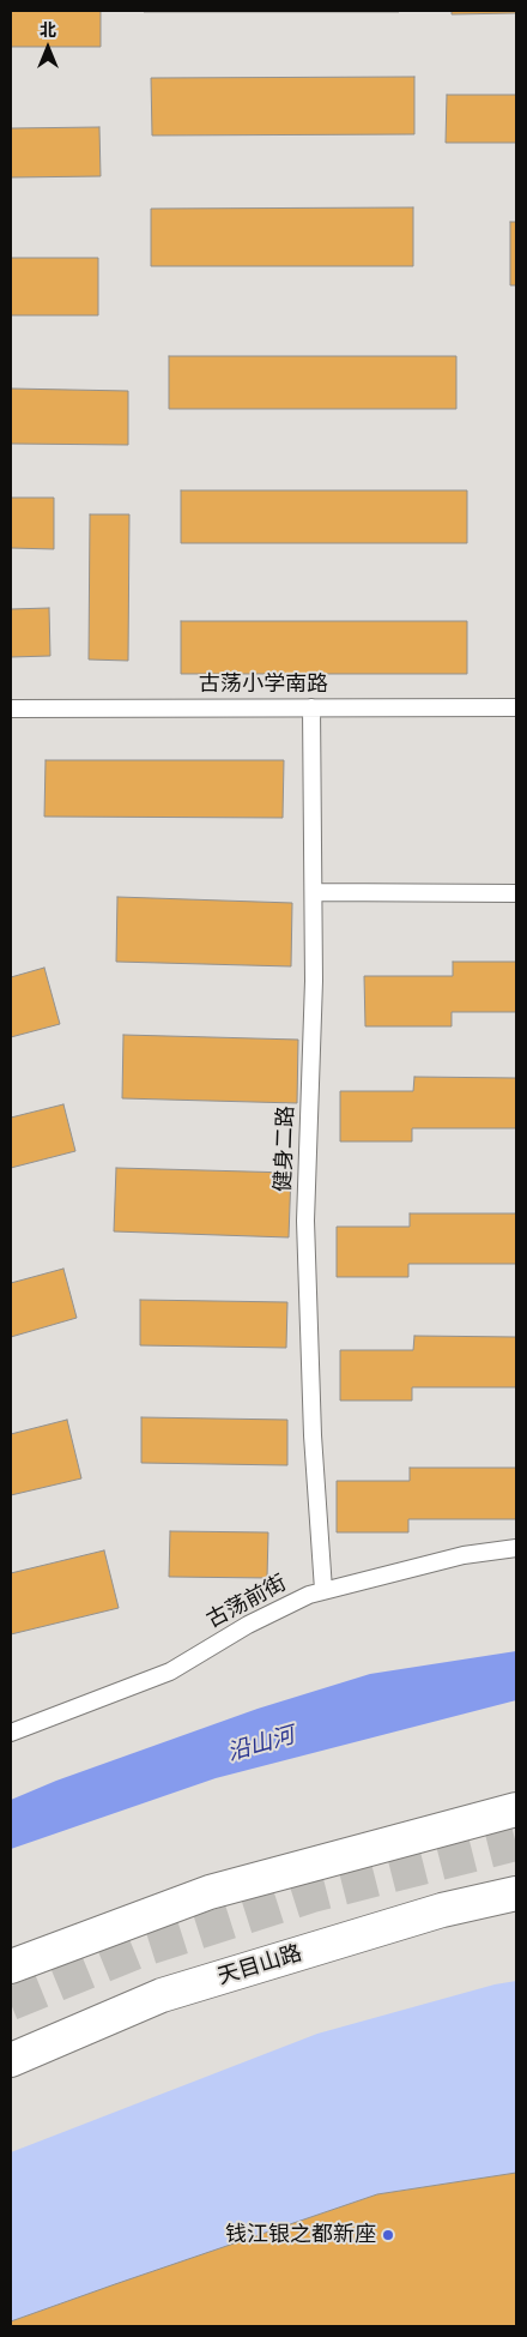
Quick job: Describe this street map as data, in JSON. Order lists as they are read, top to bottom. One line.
{"streets":{"main road":["天目山路"],"lane":["古荡小学南路","健身二路","古荡前街"]},"crossings":[["古荡小学南路","健身二路"],["健身二路","古荡前街"]],"water":["沿山河"],"places":["钱江银之都新座"],"north":"top"}
